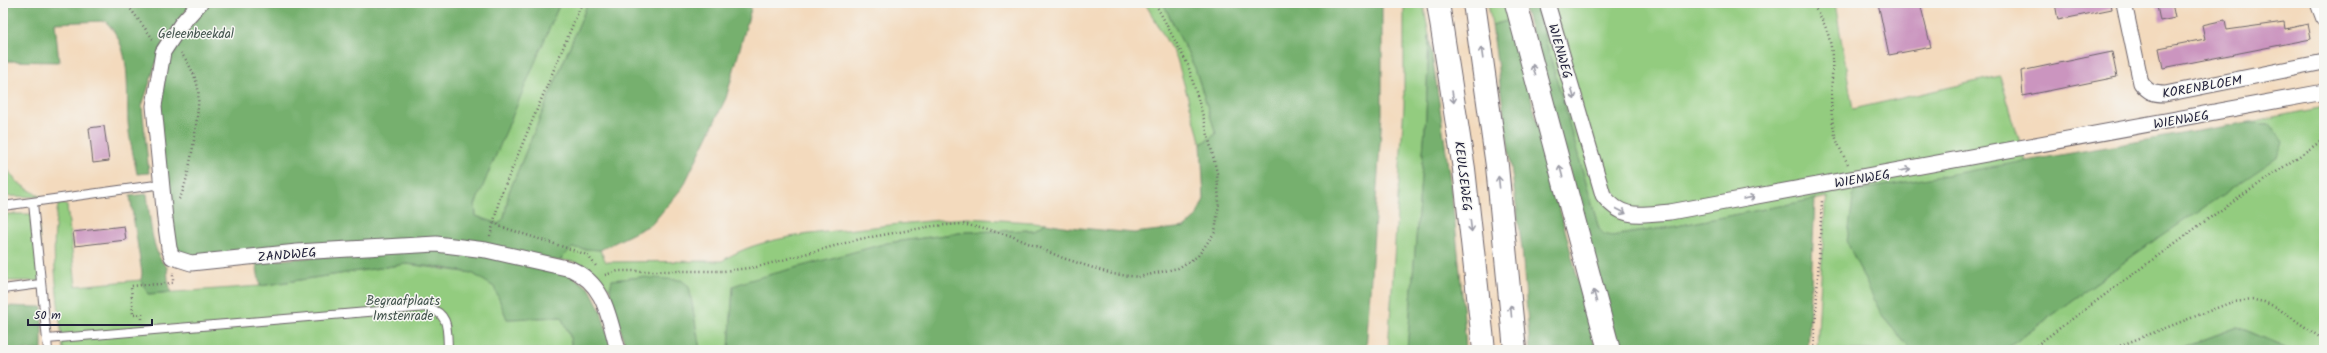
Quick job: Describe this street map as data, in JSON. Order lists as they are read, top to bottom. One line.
{"streets":{"highway":["KEULSEWEG"],"street":["WIENWEG","KORENBLOEM","ZANDWEG"]},"one_way":["WIENWEG"],"parks":["Geleenbeekdal","Begraafplaats Imstenrade"],"scale_bar":"50 m"}
